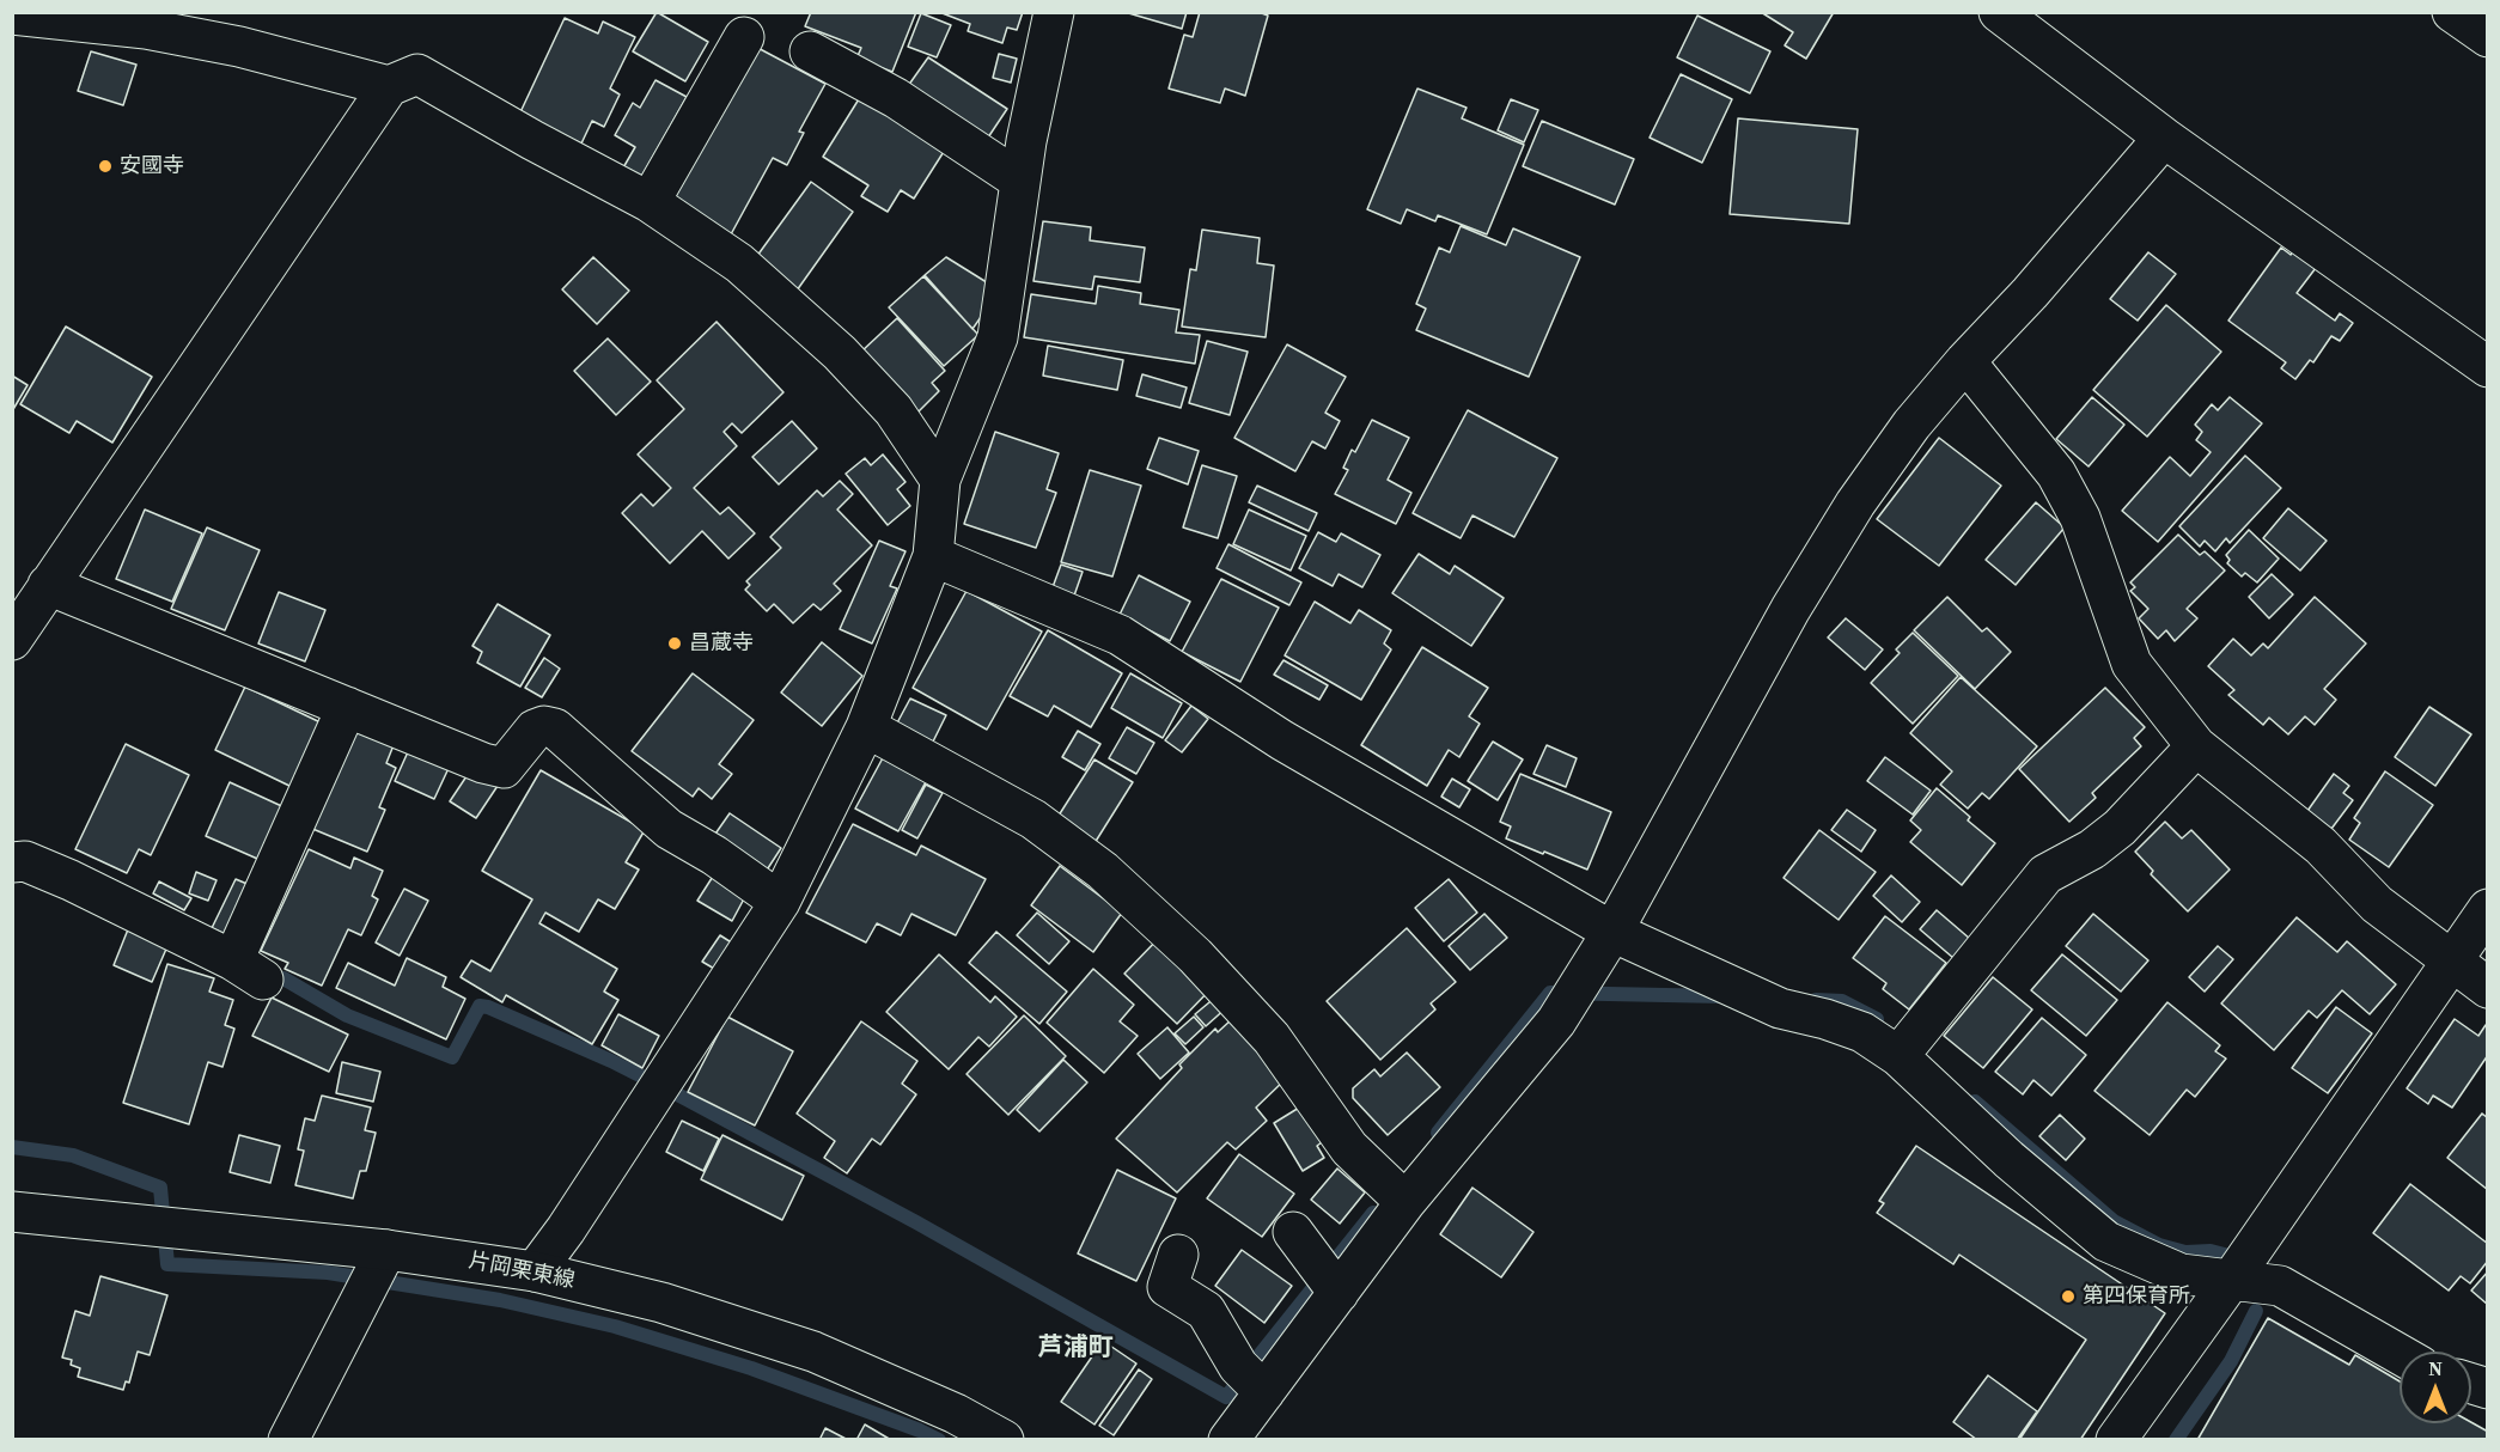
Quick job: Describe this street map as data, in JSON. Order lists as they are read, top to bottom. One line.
{"streets":{"street":["片岡栗東線"]},"districts":["芦浦町"],"places":["安國寺","昌蔵寺","第四保育所"],"north":"top"}
